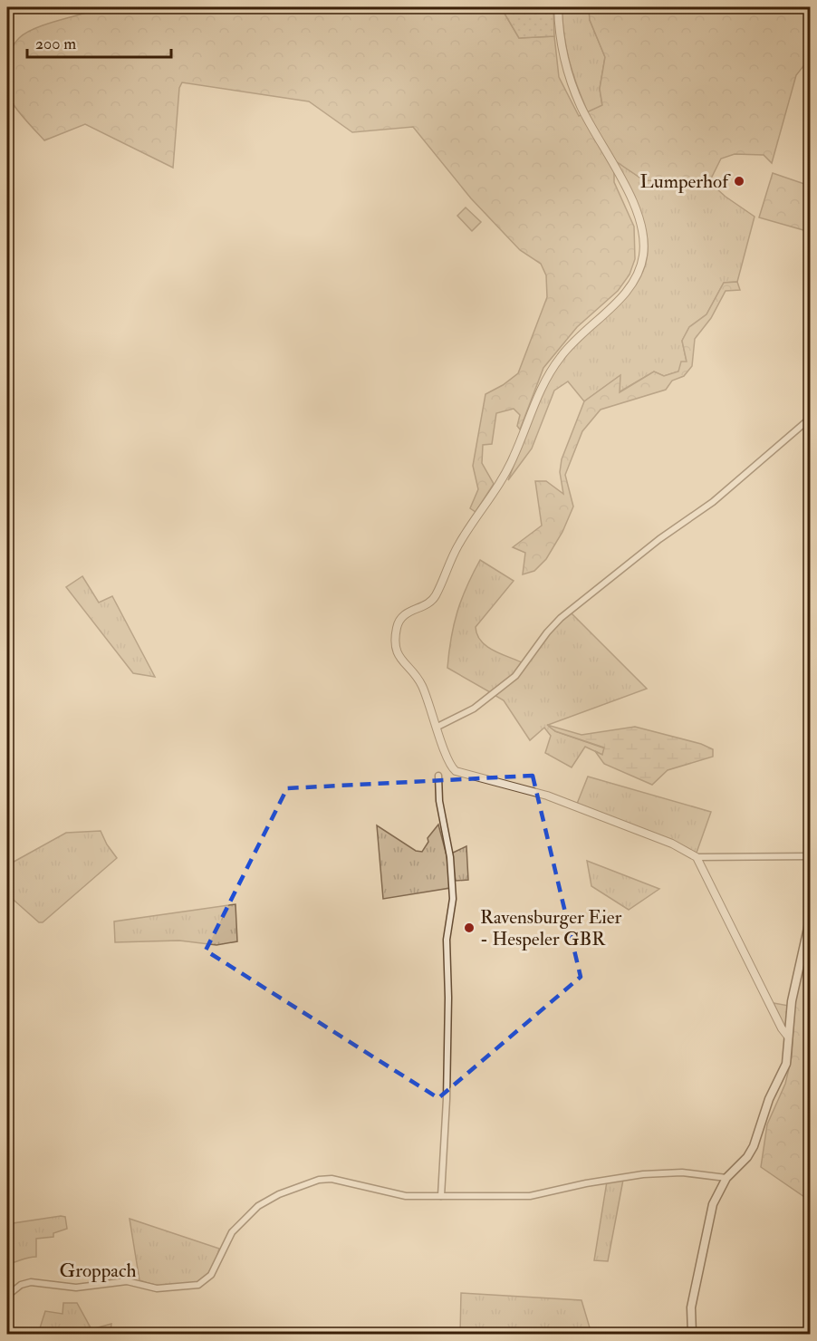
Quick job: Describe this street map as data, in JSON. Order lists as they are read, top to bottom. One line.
{"streets":{"street":["Groppach"]},"places":["Lumperhof","Ravensburger Eier - Hespeler GBR"],"scale_bar":"200 m"}
